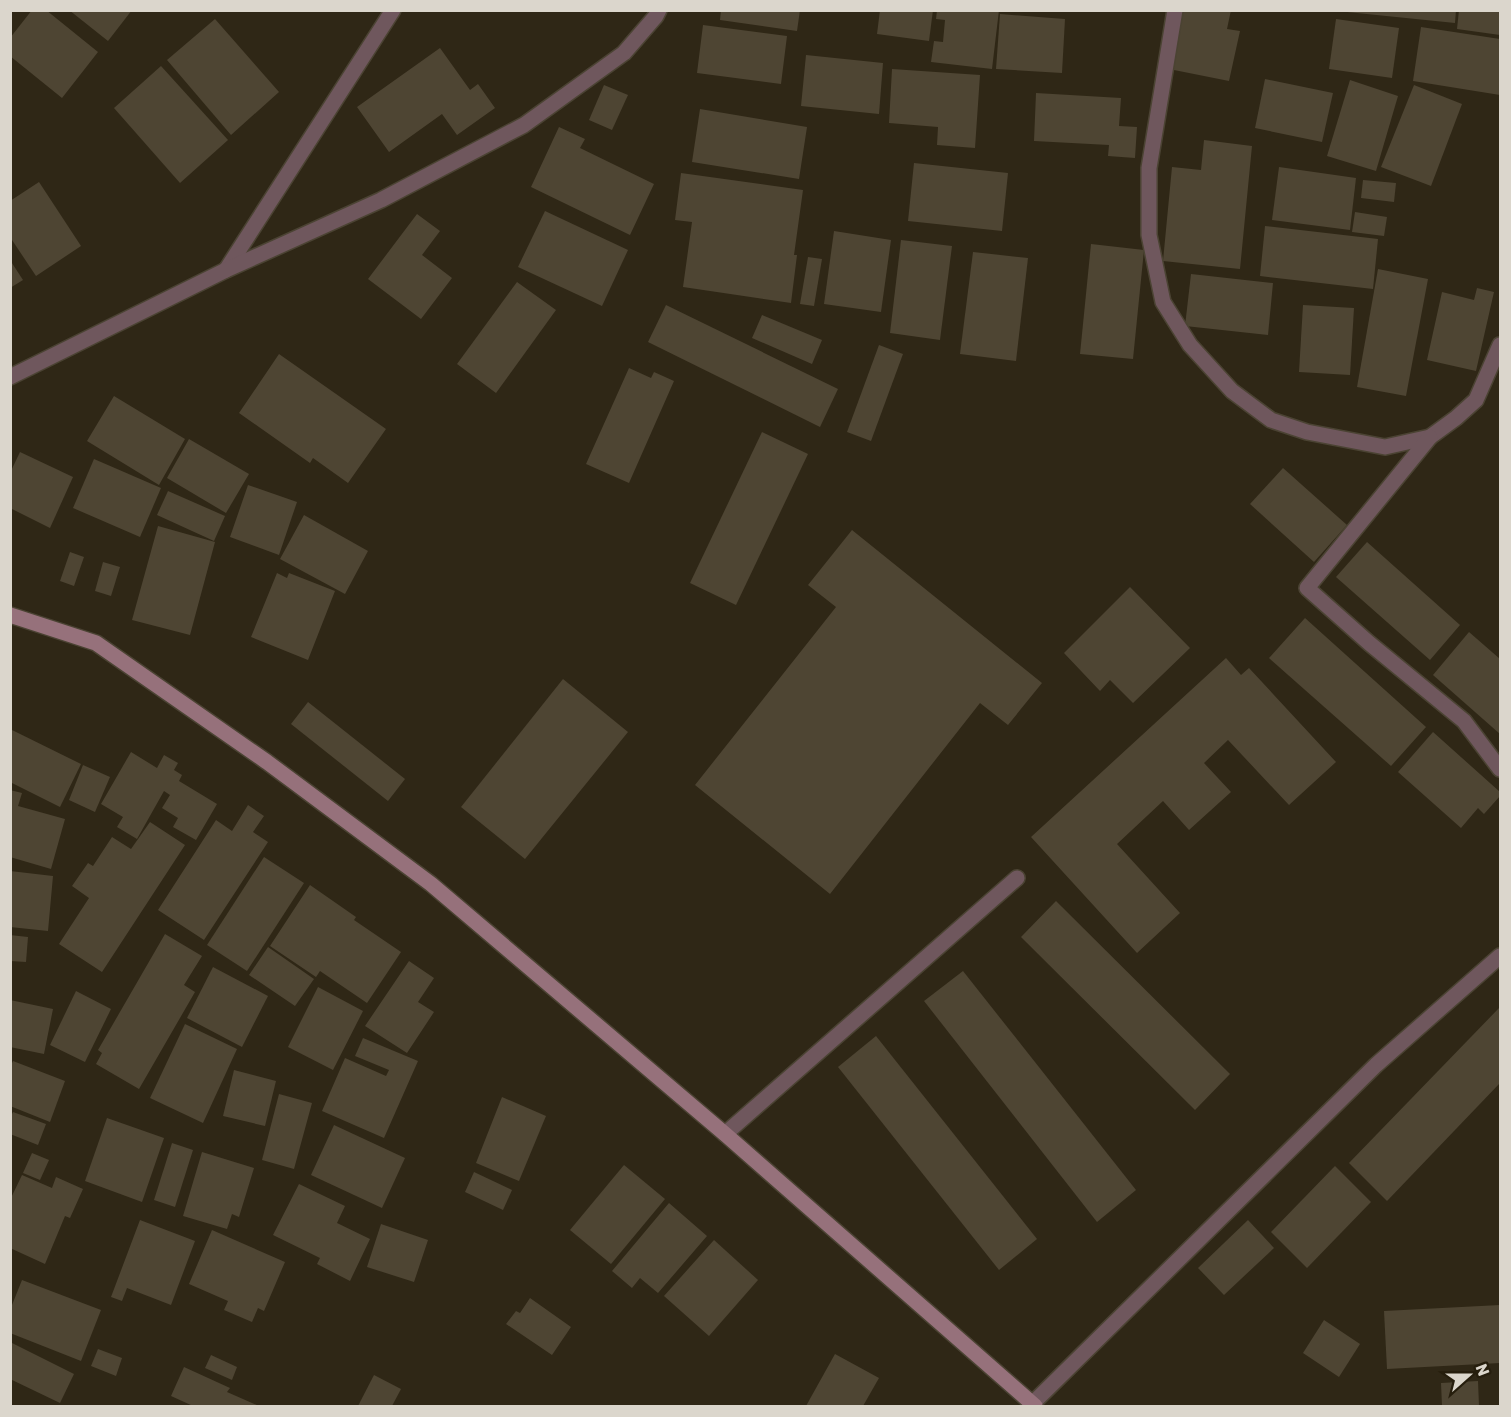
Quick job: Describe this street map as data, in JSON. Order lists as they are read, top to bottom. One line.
{"north":"right"}
